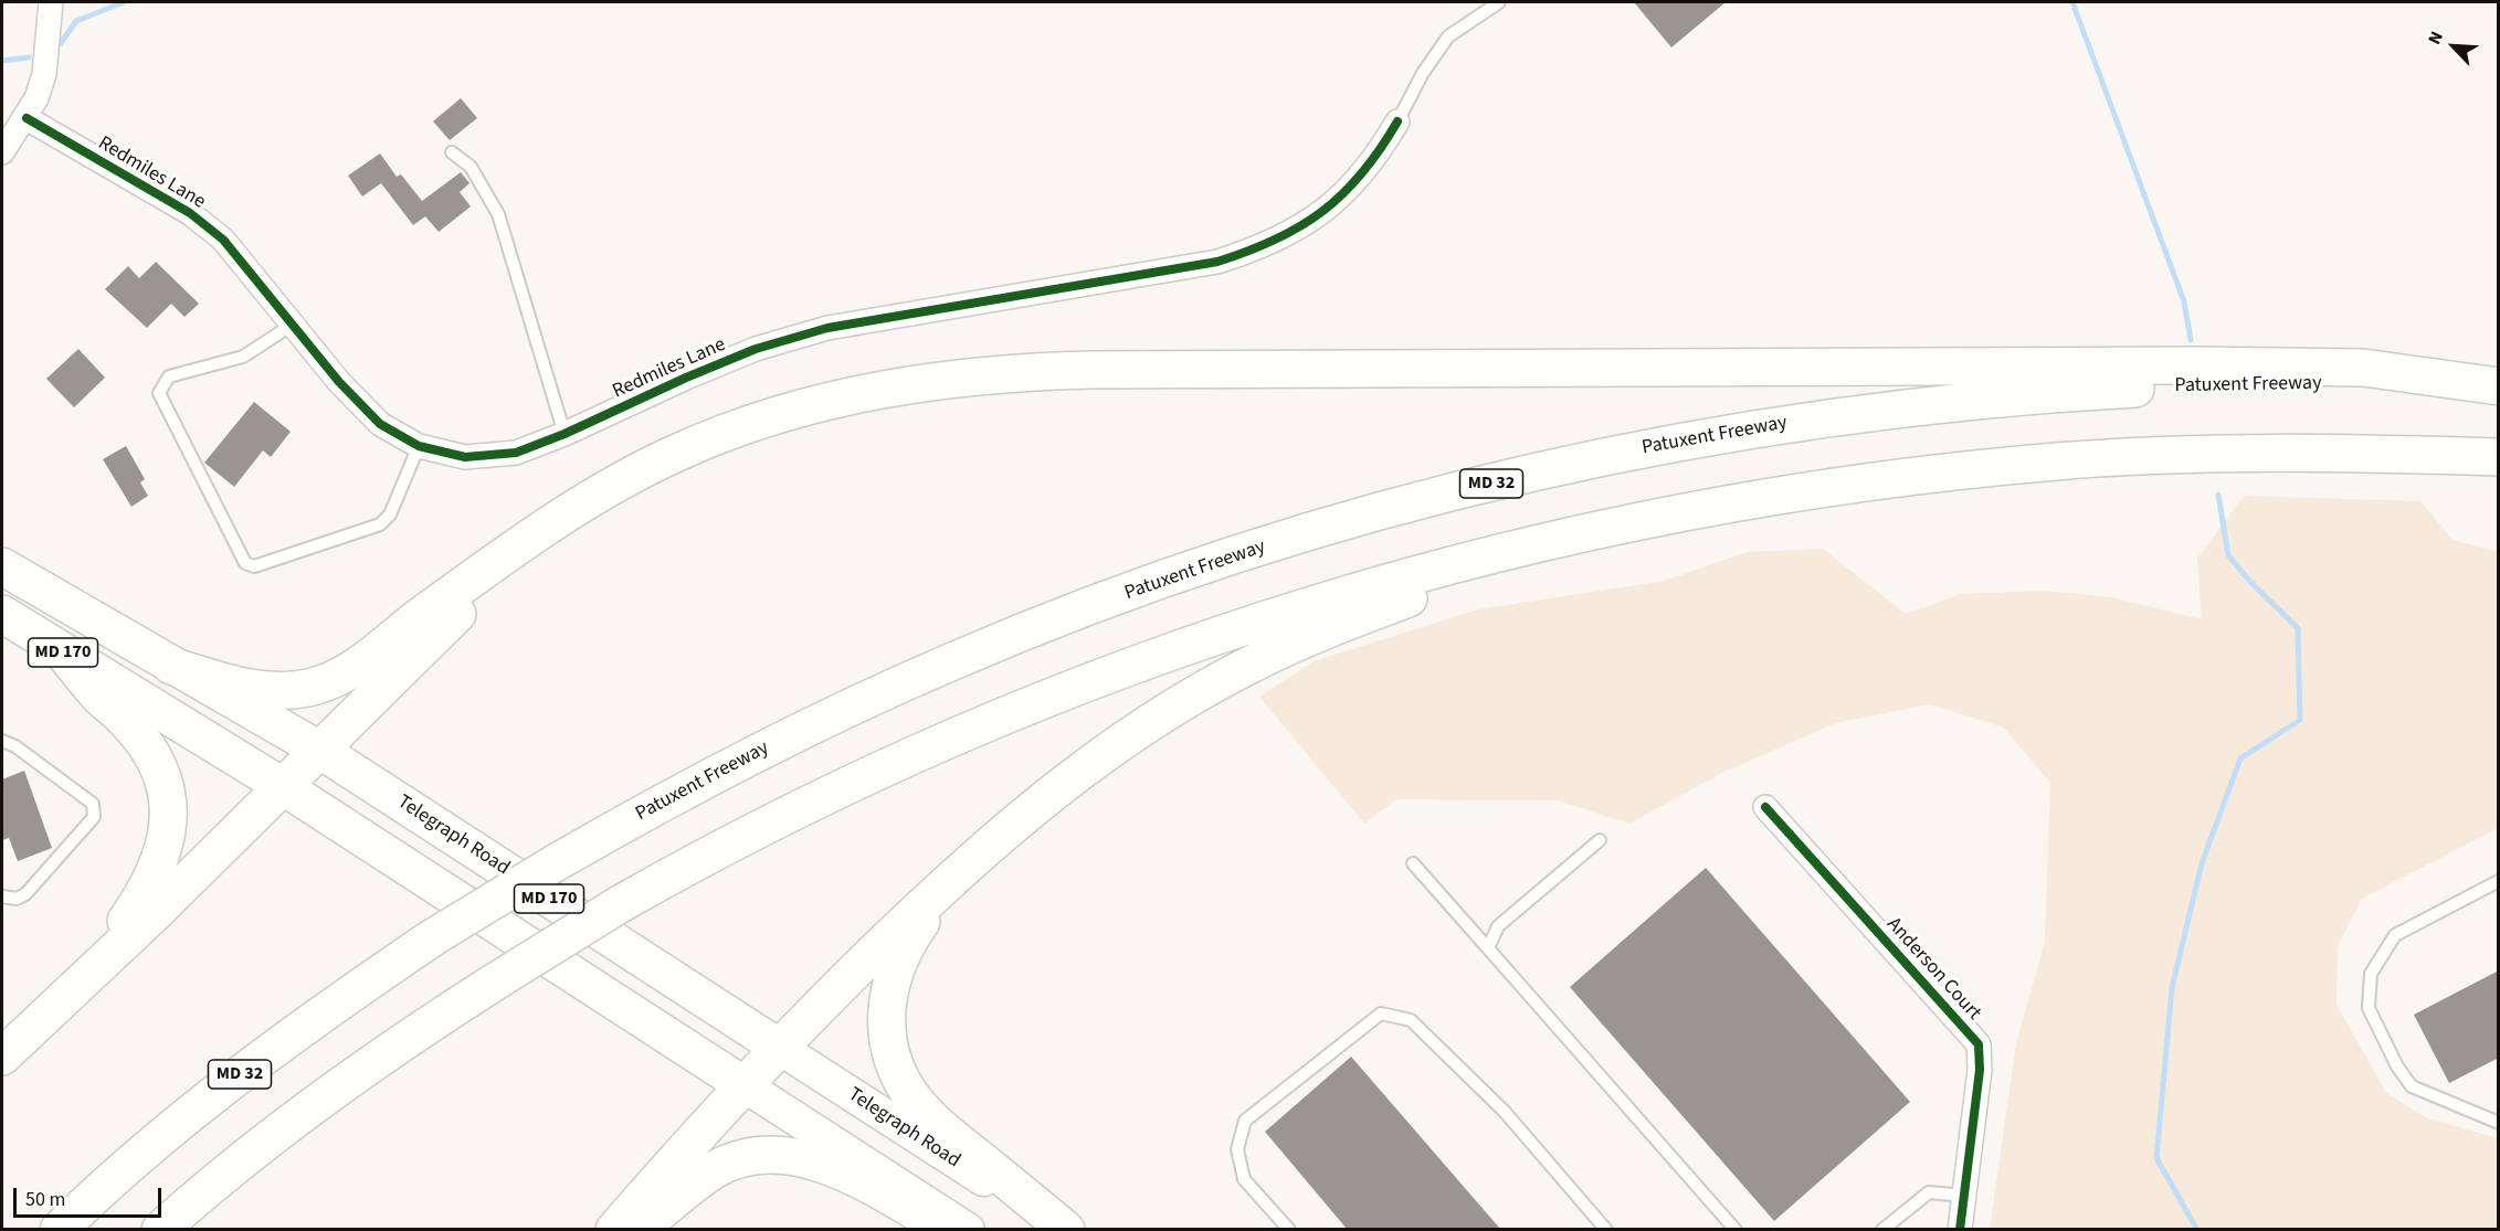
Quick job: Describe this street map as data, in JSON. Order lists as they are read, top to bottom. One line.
{"streets":{"main road":["Patuxent Freeway","MD 32","MD 170","Telegraph Road"],"street":["Redmiles Lane","Anderson Court"]},"scale_bar":"50 m","north":"top left"}
